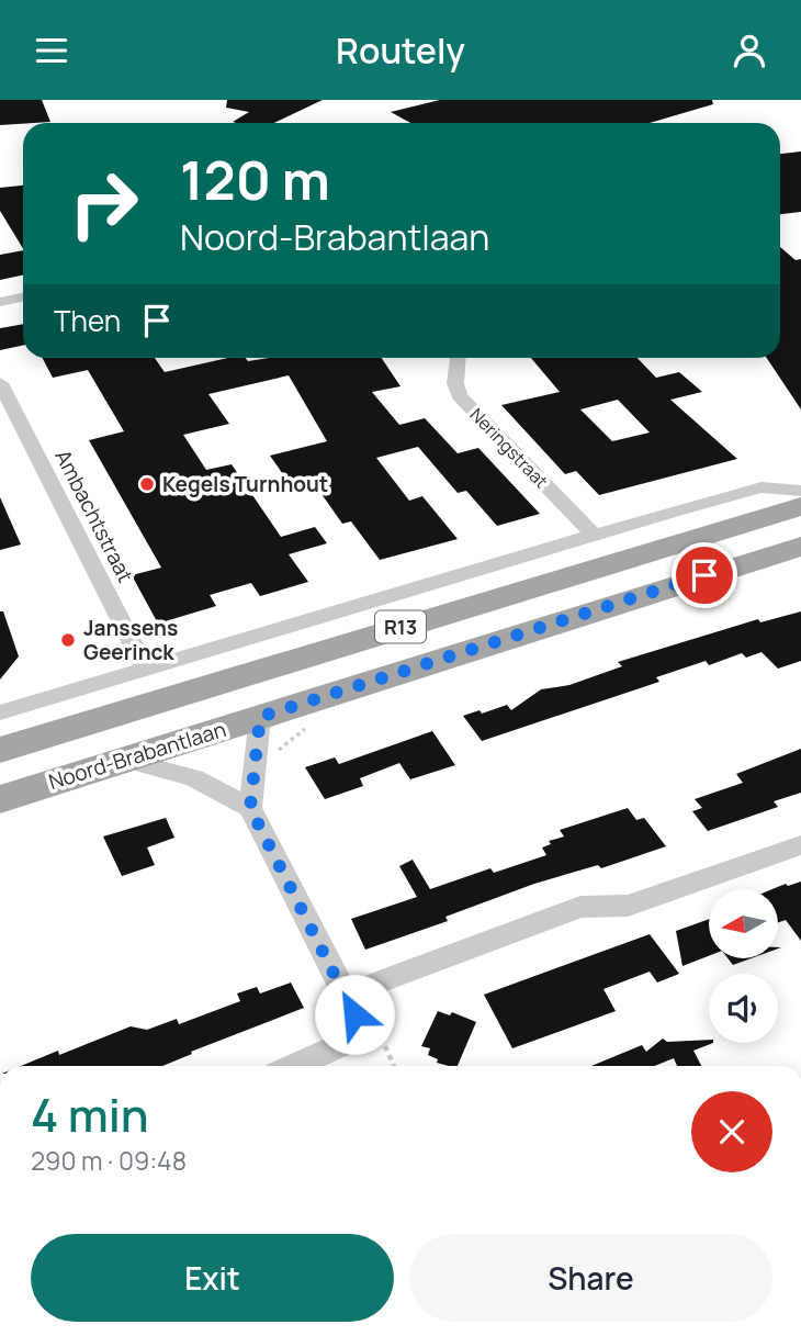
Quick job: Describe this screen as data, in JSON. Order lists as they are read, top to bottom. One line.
{"streets":{"main road":["R13","Noord-Brabantlaan"],"street":["Neringstraat","Ambachtstraat"]},"places":["Kegels Turnhout","Janssens Geerinck"],"north":"left","page":{"header":"Routely","turn":["120 m","Noord-Brabantlaan"],"then":"Then","heading":["4 min","290 m · 09:48"],"buttons":["Exit","Share"]}}
